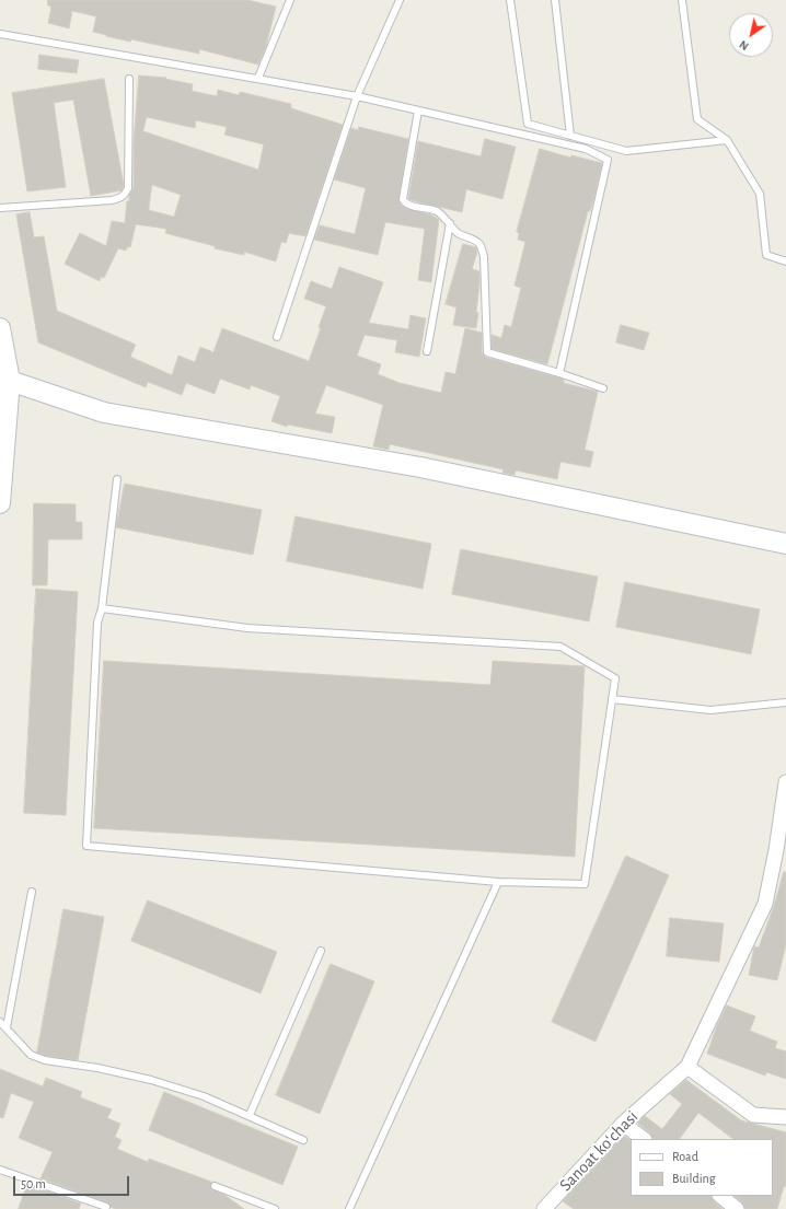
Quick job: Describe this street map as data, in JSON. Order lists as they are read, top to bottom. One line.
{"streets":{"street":["Sanoat koʻchasi"]},"legend":["Road","Building"],"scale_bar":"50 m","north":"bottom left"}
